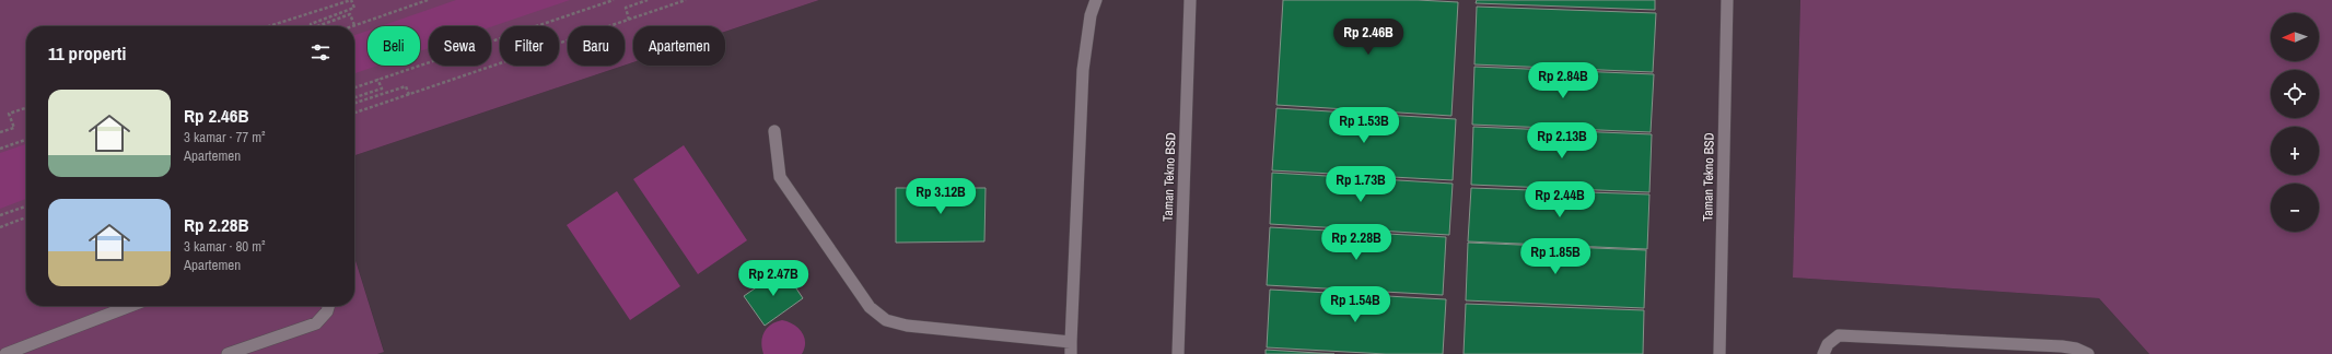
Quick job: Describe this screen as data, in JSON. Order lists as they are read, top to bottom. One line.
{"streets":{"lane":["Taman Tekno BSD"]},"north":"left","page":{"map_buttons":["+","−"],"price":["Rp 2.46B","Rp 2.84B","Rp 1.53B","Rp 2.13B","Rp 1.73B","Rp 3.12B","Rp 2.44B","Rp 2.28B","Rp 1.85B","Rp 2.47B","Rp 1.54B"],"chip":["Beli","Sewa","Filter","Baru","Apartemen"],"heading":"11 properti","list":[{"name":"Rp 2.46B","note":"3 kamar · 77 m² · Apartemen"},{"name":"Rp 2.28B","note":"3 kamar · 80 m² · Apartemen"}]}}
